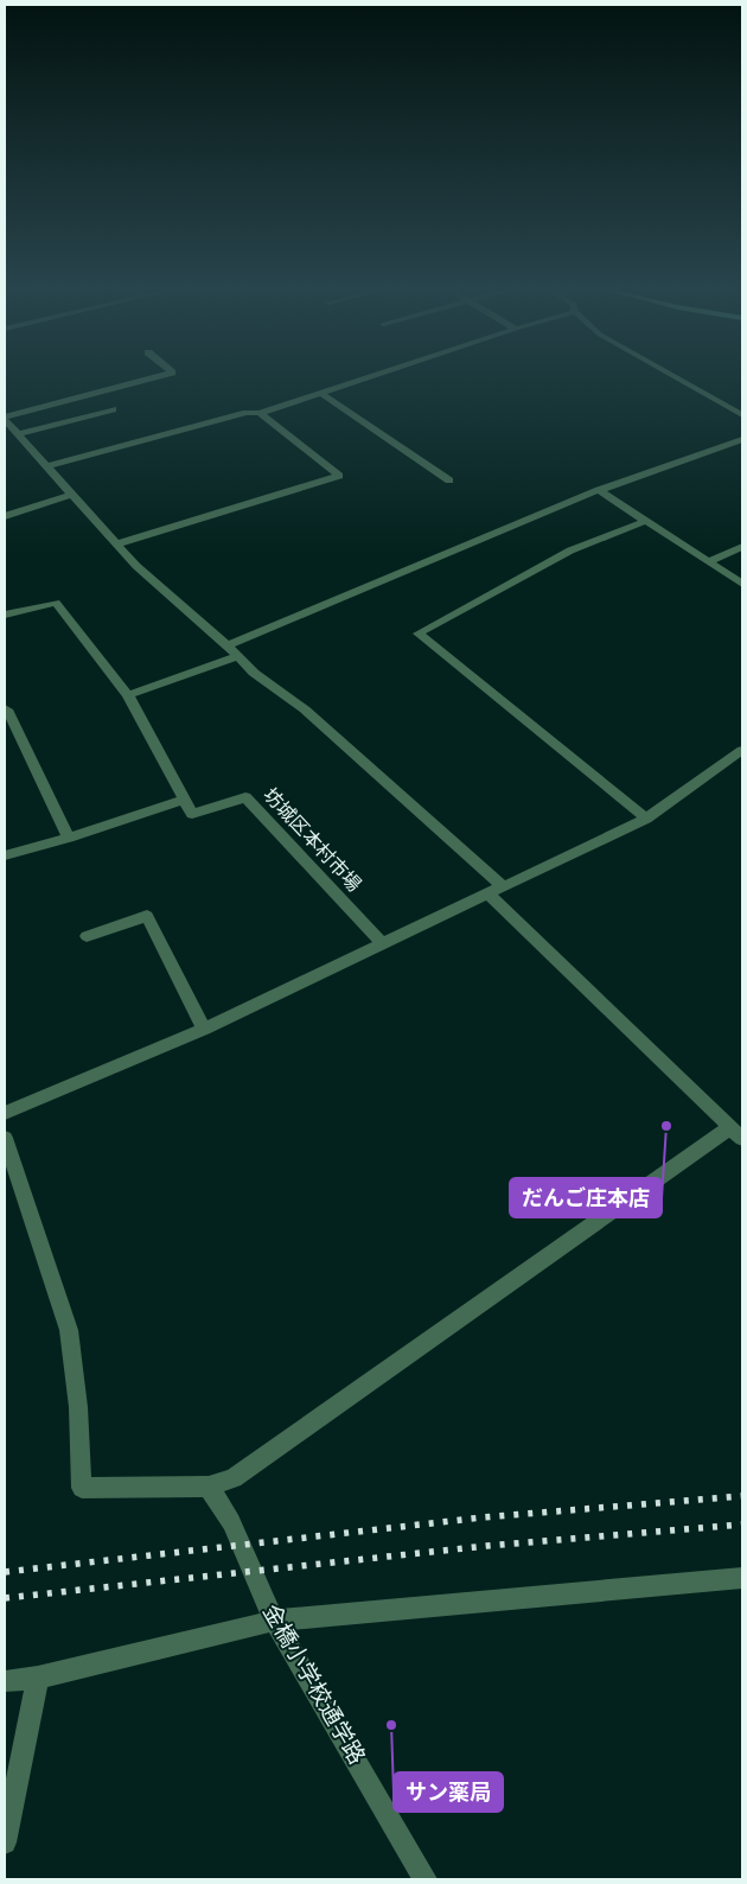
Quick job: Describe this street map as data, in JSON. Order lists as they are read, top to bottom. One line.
{"streets":{"street":["坊城区本村市場","金橋小学校通学路"]},"places":["だんご庄本店","サン薬局"]}
